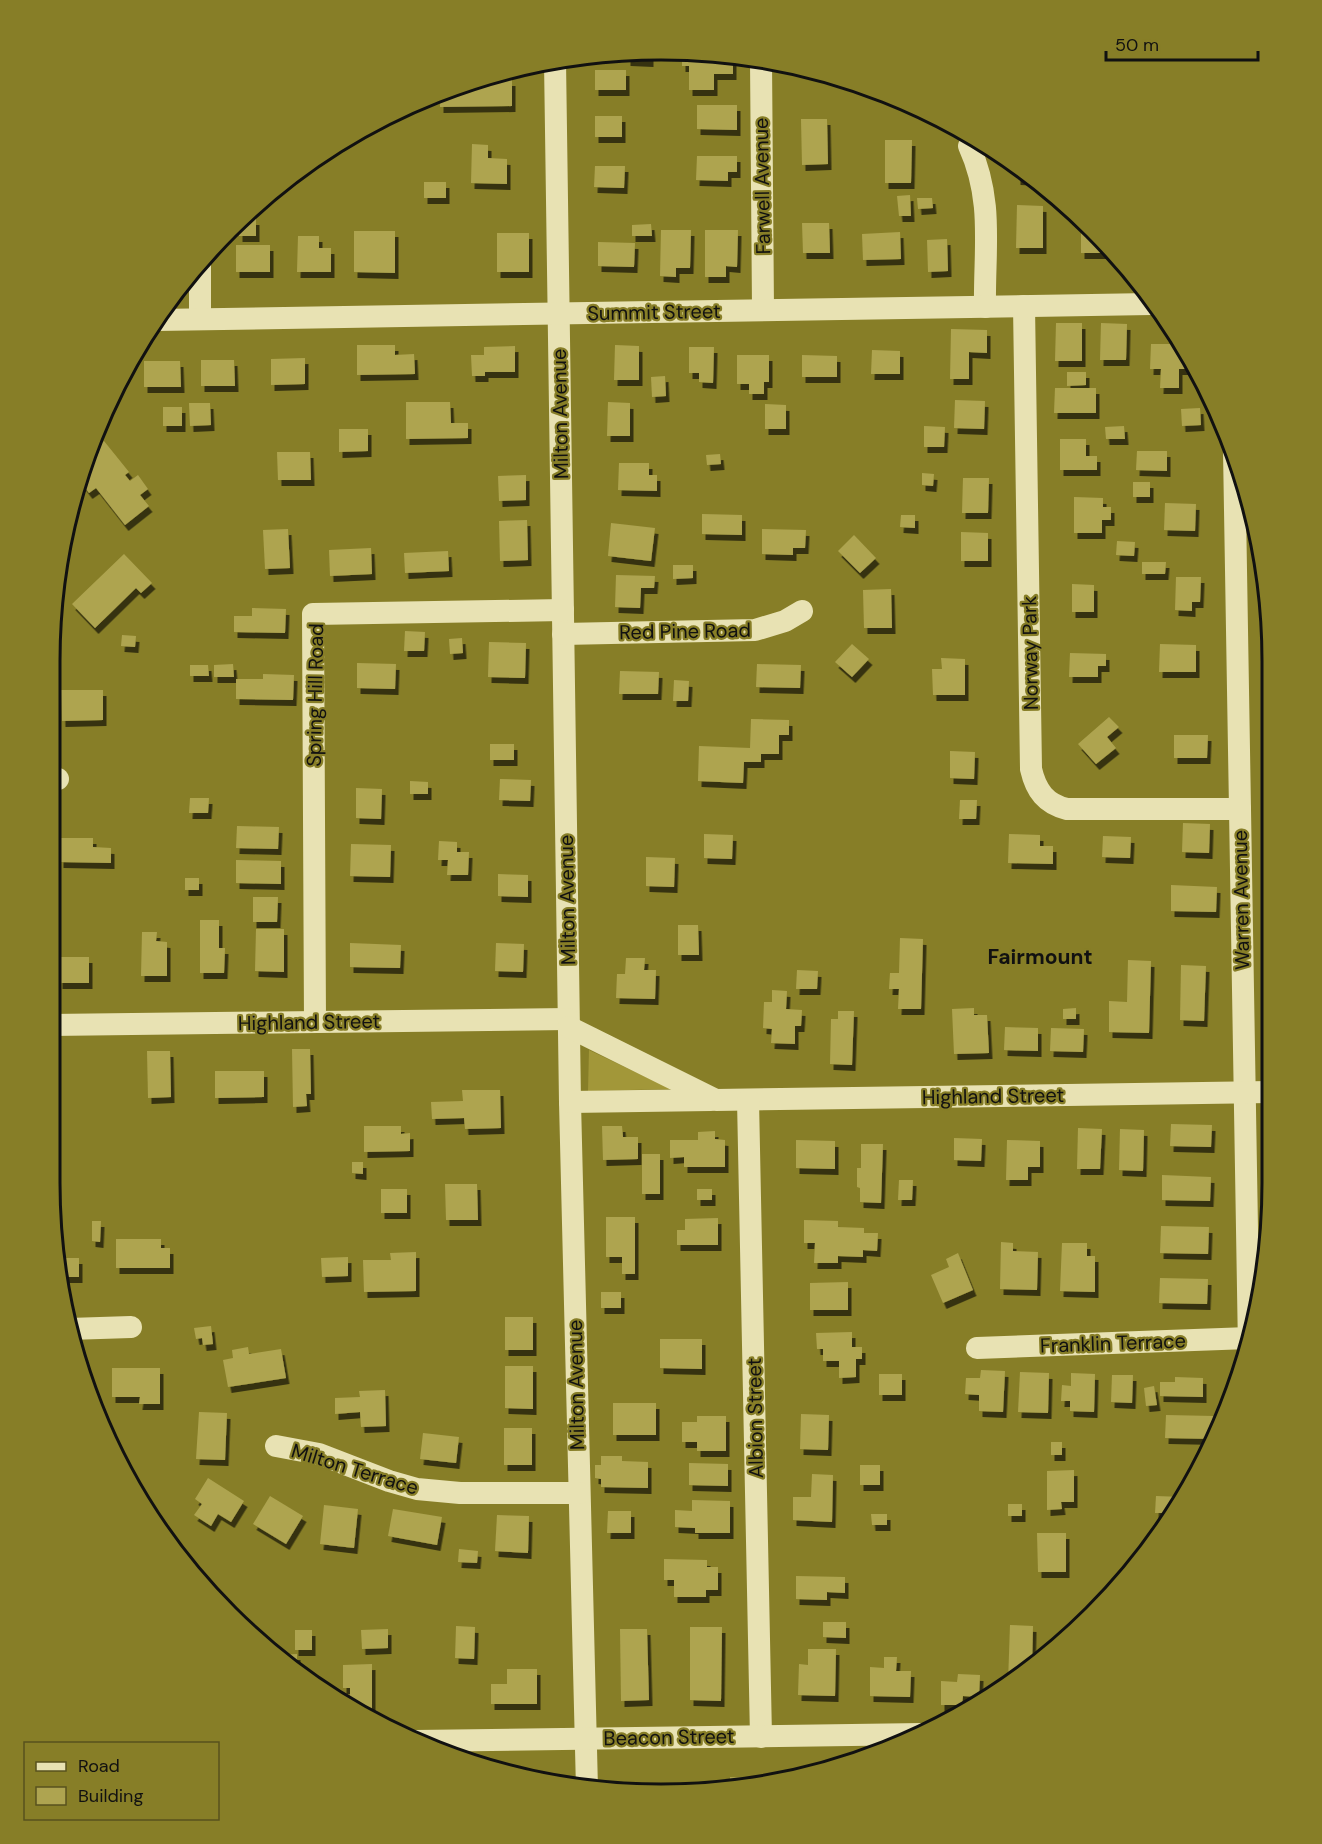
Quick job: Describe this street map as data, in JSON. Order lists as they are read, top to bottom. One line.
{"streets":{"street":["Farwell Avenue","Summit Street","Milton Avenue","Red Pine Road","Norway Park","Spring Hill Road","Warren Avenue","Highland Street","Franklin Terrace","Albion Street","Milton Terrace","Beacon Street"]},"crossings":[["Farwell Avenue","Summit Street"],["Summit Street","Milton Avenue"],["Summit Street","Norway Park"],["Milton Avenue","Red Pine Road"],["Milton Avenue","Spring Hill Road"],["Milton Avenue","Highland Street"],["Milton Avenue","Milton Terrace"],["Milton Avenue","Beacon Street"],["Norway Park","Warren Avenue"],["Spring Hill Road","Highland Street"],["Warren Avenue","Highland Street"],["Highland Street","Albion Street"],["Albion Street","Beacon Street"]],"districts":["Fairmount"],"legend":["Road","Building"],"scale_bar":"50 m"}
